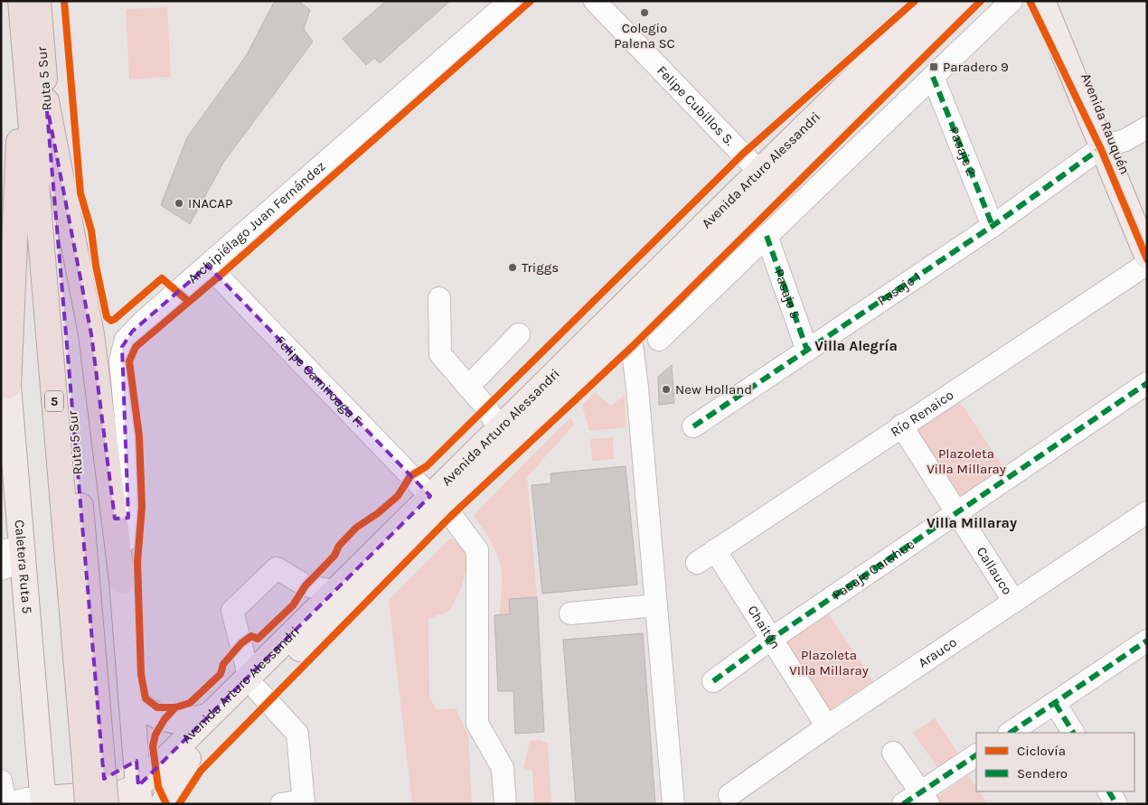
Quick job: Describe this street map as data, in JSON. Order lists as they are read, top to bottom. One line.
{"streets":{"highway":["Ruta 5 Sur","5"],"main road":["Avenida Rauquén","Avenida Arturo Alessandri","Caletera Ruta 5"],"street":["Felipe Cubillos S.","Pasaje 2","Archipiélago Juan Fernández","Pasaje 1","Pasaje 5","Felipe Camiroaga F.","Río Renaico","Pasaje Carahue","Callauco","Chaitén","Arauco"]},"crossings":[["Felipe Cubillos S.","Avenida Arturo Alessandri"],["Avenida Rauquén","Pasaje 1"],["Pasaje 2","Pasaje 1"],["Avenida Arturo Alessandri","Felipe Camiroaga F."],["Avenida Arturo Alessandri","Caletera Ruta 5"],["Archipiélago Juan Fernández","Felipe Camiroaga F."],["Pasaje 1","Pasaje 5"],["Río Renaico","Callauco"],["Río Renaico","Chaitén"],["Pasaje Carahue","Callauco"],["Pasaje Carahue","Chaitén"],["Callauco","Arauco"],["Chaitén","Arauco"]],"districts":["Villa Alegría","Villa Millaray"],"parks":["Plazoleta Villa Millaray","Plazoleta VIlla Millaray"],"places":{"other":["Colegio Palena SC","INACAP","Triggs","New Holland"],"transit":["Paradero 9"]},"legend":["Ciclovía","Sendero"]}
